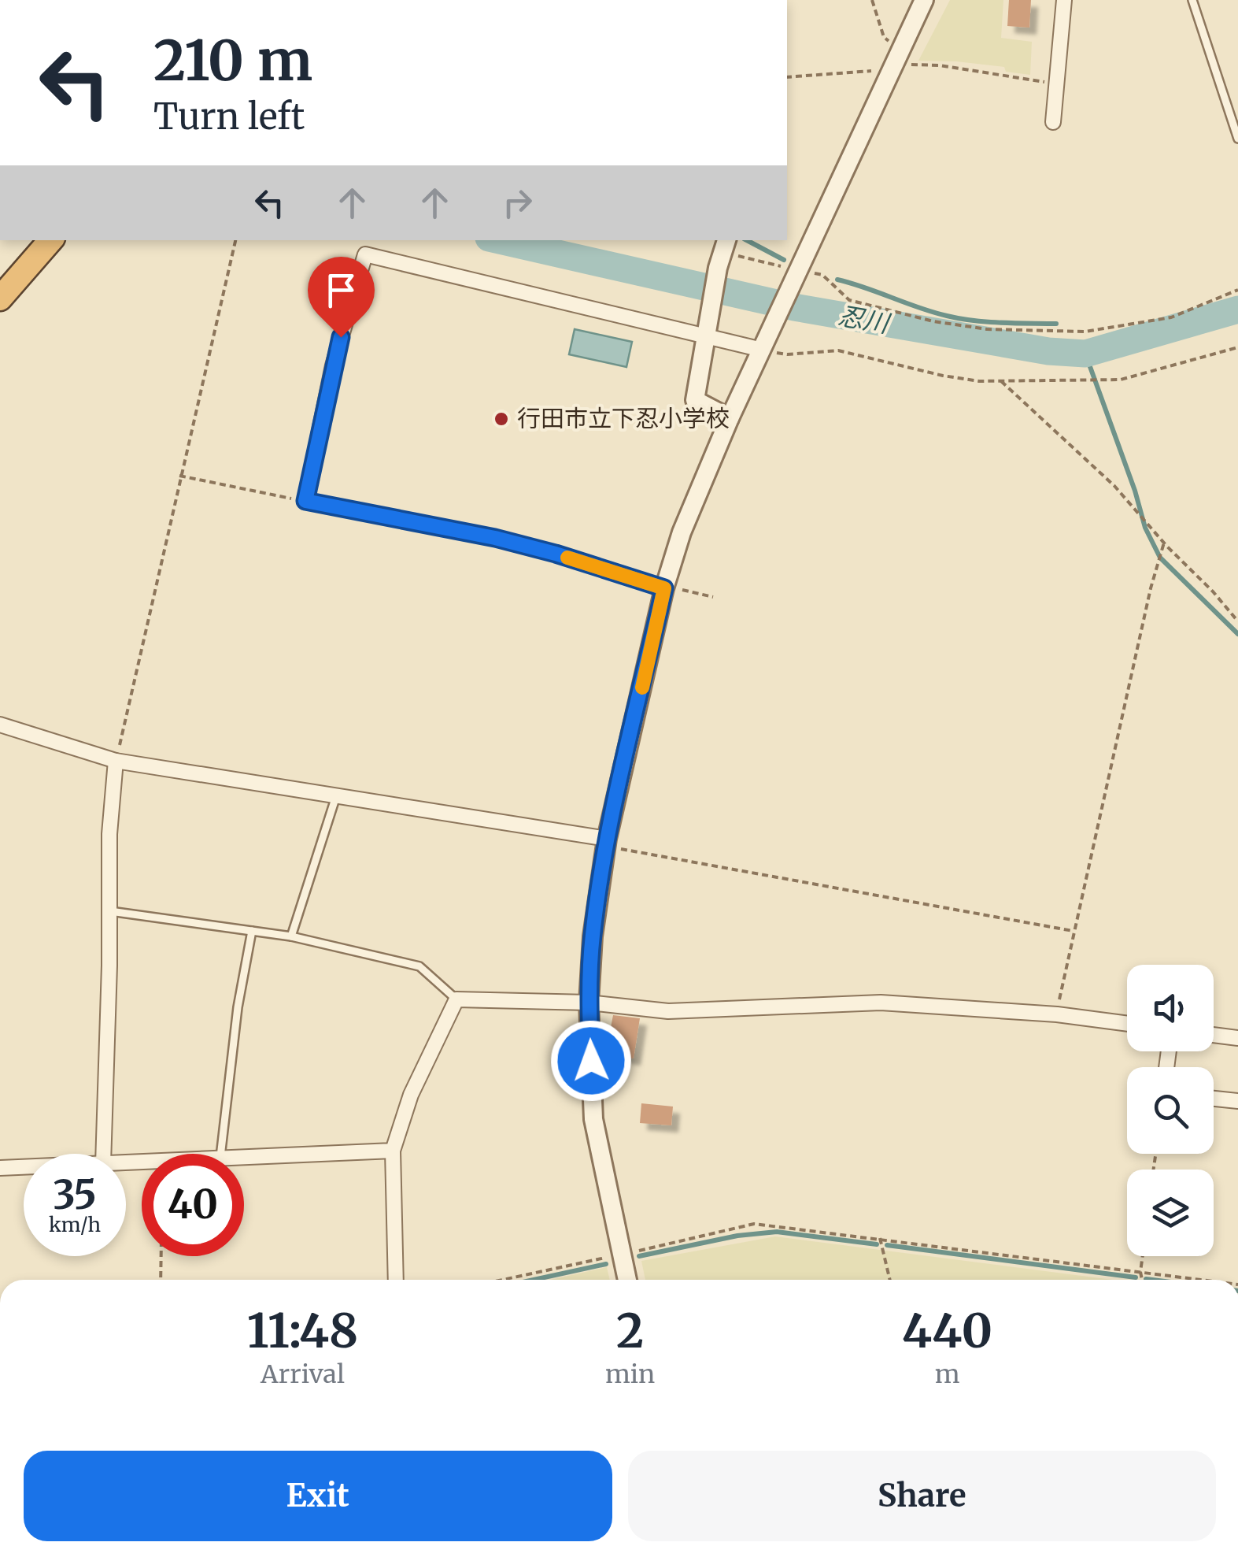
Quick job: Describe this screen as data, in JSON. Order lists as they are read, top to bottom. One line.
{"water":["忍川"],"places":["行田市立下忍小学校"],"page":{"turn":["210 m","Turn left"],"speed":"35 km/h","limit":"40","eta":["11:48","Arrival","2","min","440","m"],"buttons":["Exit","Share"]}}
